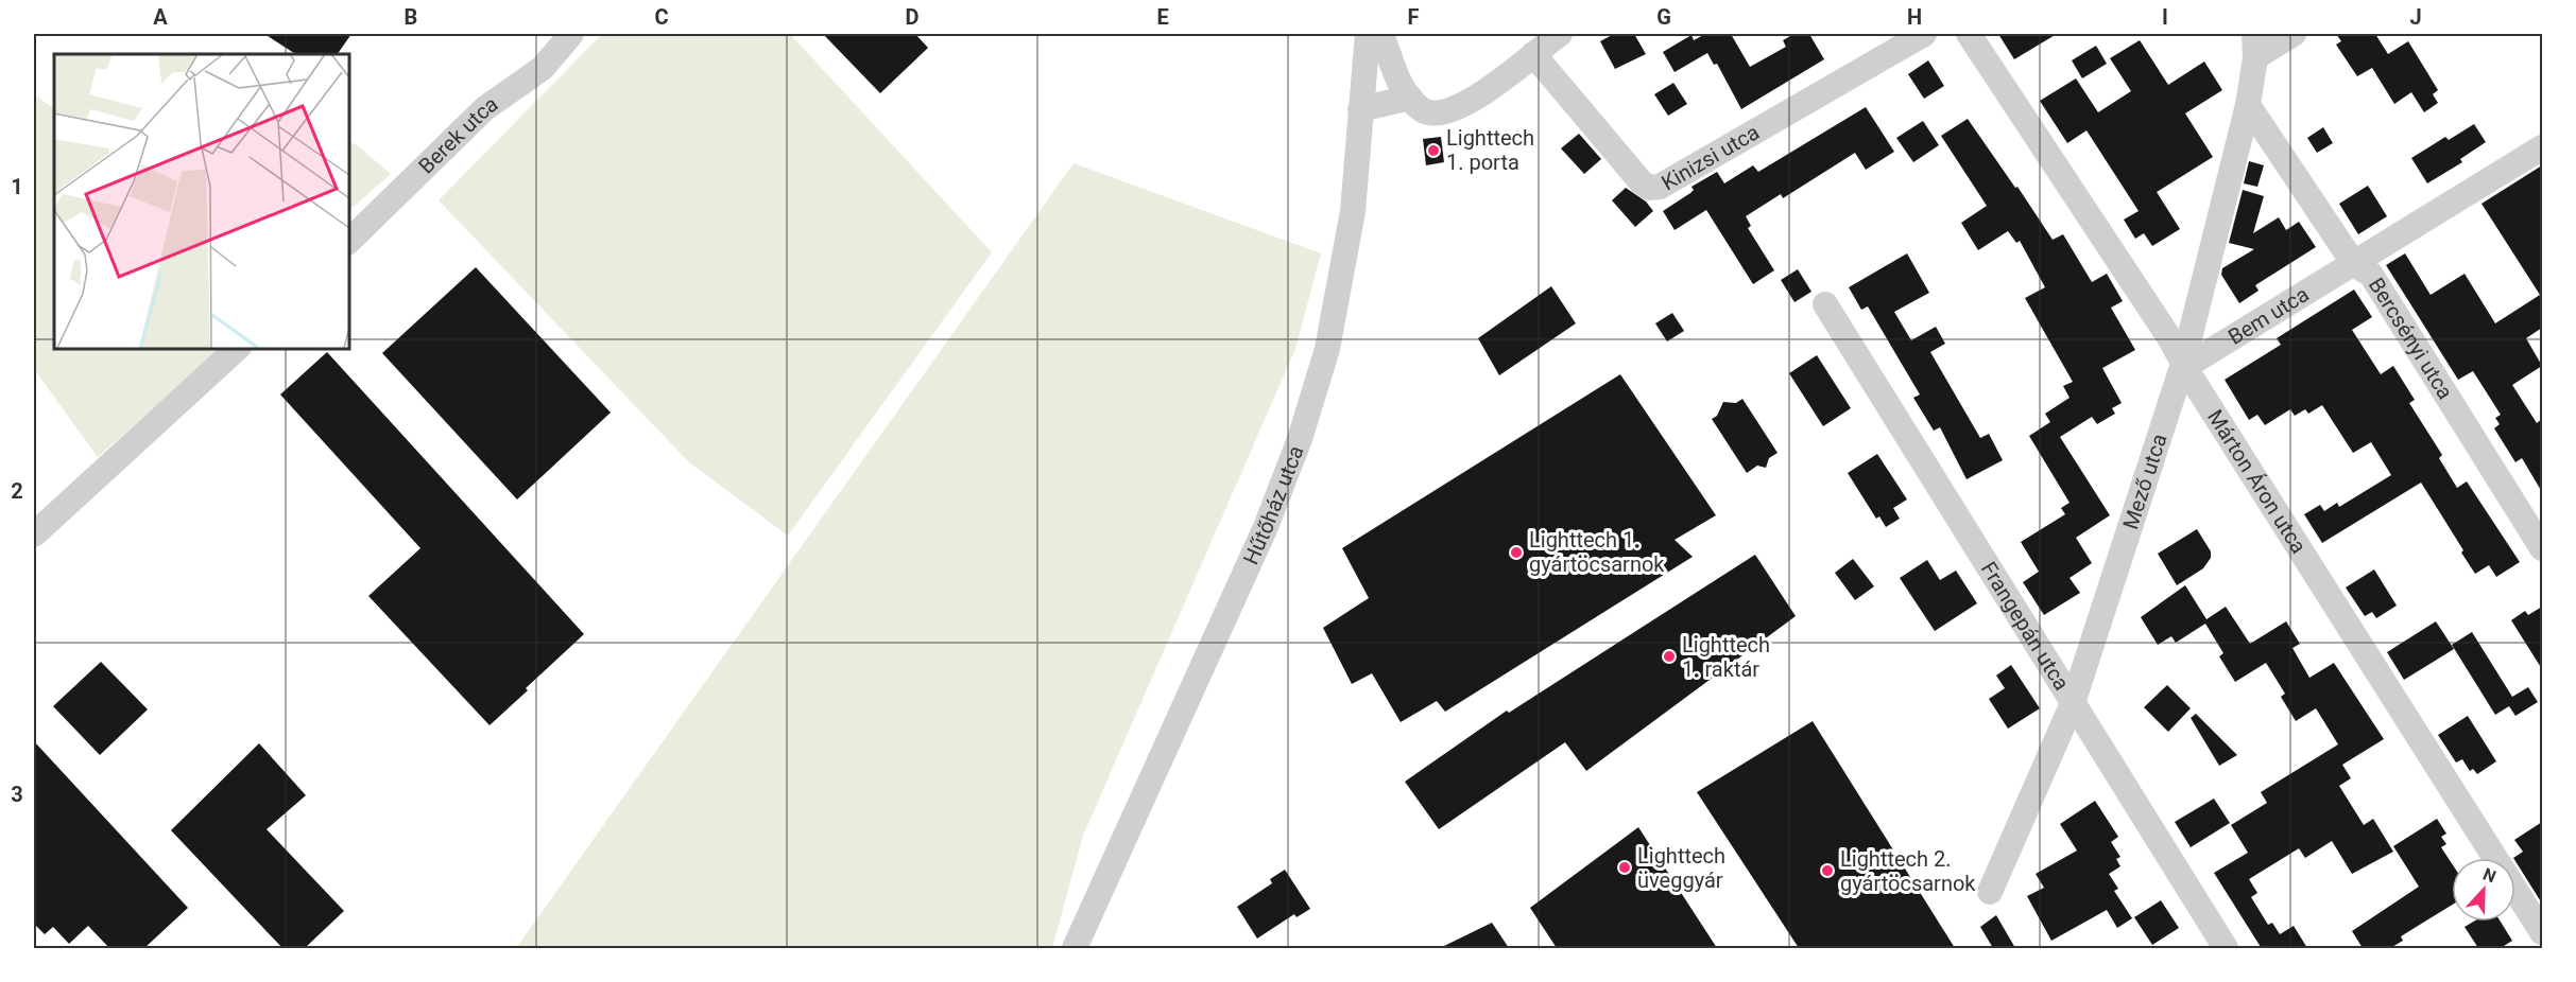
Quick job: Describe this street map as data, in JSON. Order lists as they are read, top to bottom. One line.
{"streets":{"street":["Berek utca","Kinizsi utca","Bem utca","Bercsényi utca","Márton Áron utca","Mező utca","Hűtőház utca","Frangepán utca"]},"crossings":[["Bem utca","Bercsényi utca"],["Bem utca","Márton Áron utca"],["Bem utca","Mező utca"],["Bercsényi utca","Mező utca"],["Márton Áron utca","Mező utca"],["Mező utca","Frangepán utca"]],"places":["Lighttech 1. porta","Lighttech 1. gyártöcsarnok","Lighttech 1. raktár","Lighttech üveggyár","Lighttech 2. gyártöcsarnok"],"north":"top","grid":{"columns":["A","B","C","D","E","F","G","H","I","J"],"rows":["1","2","3"]}}
